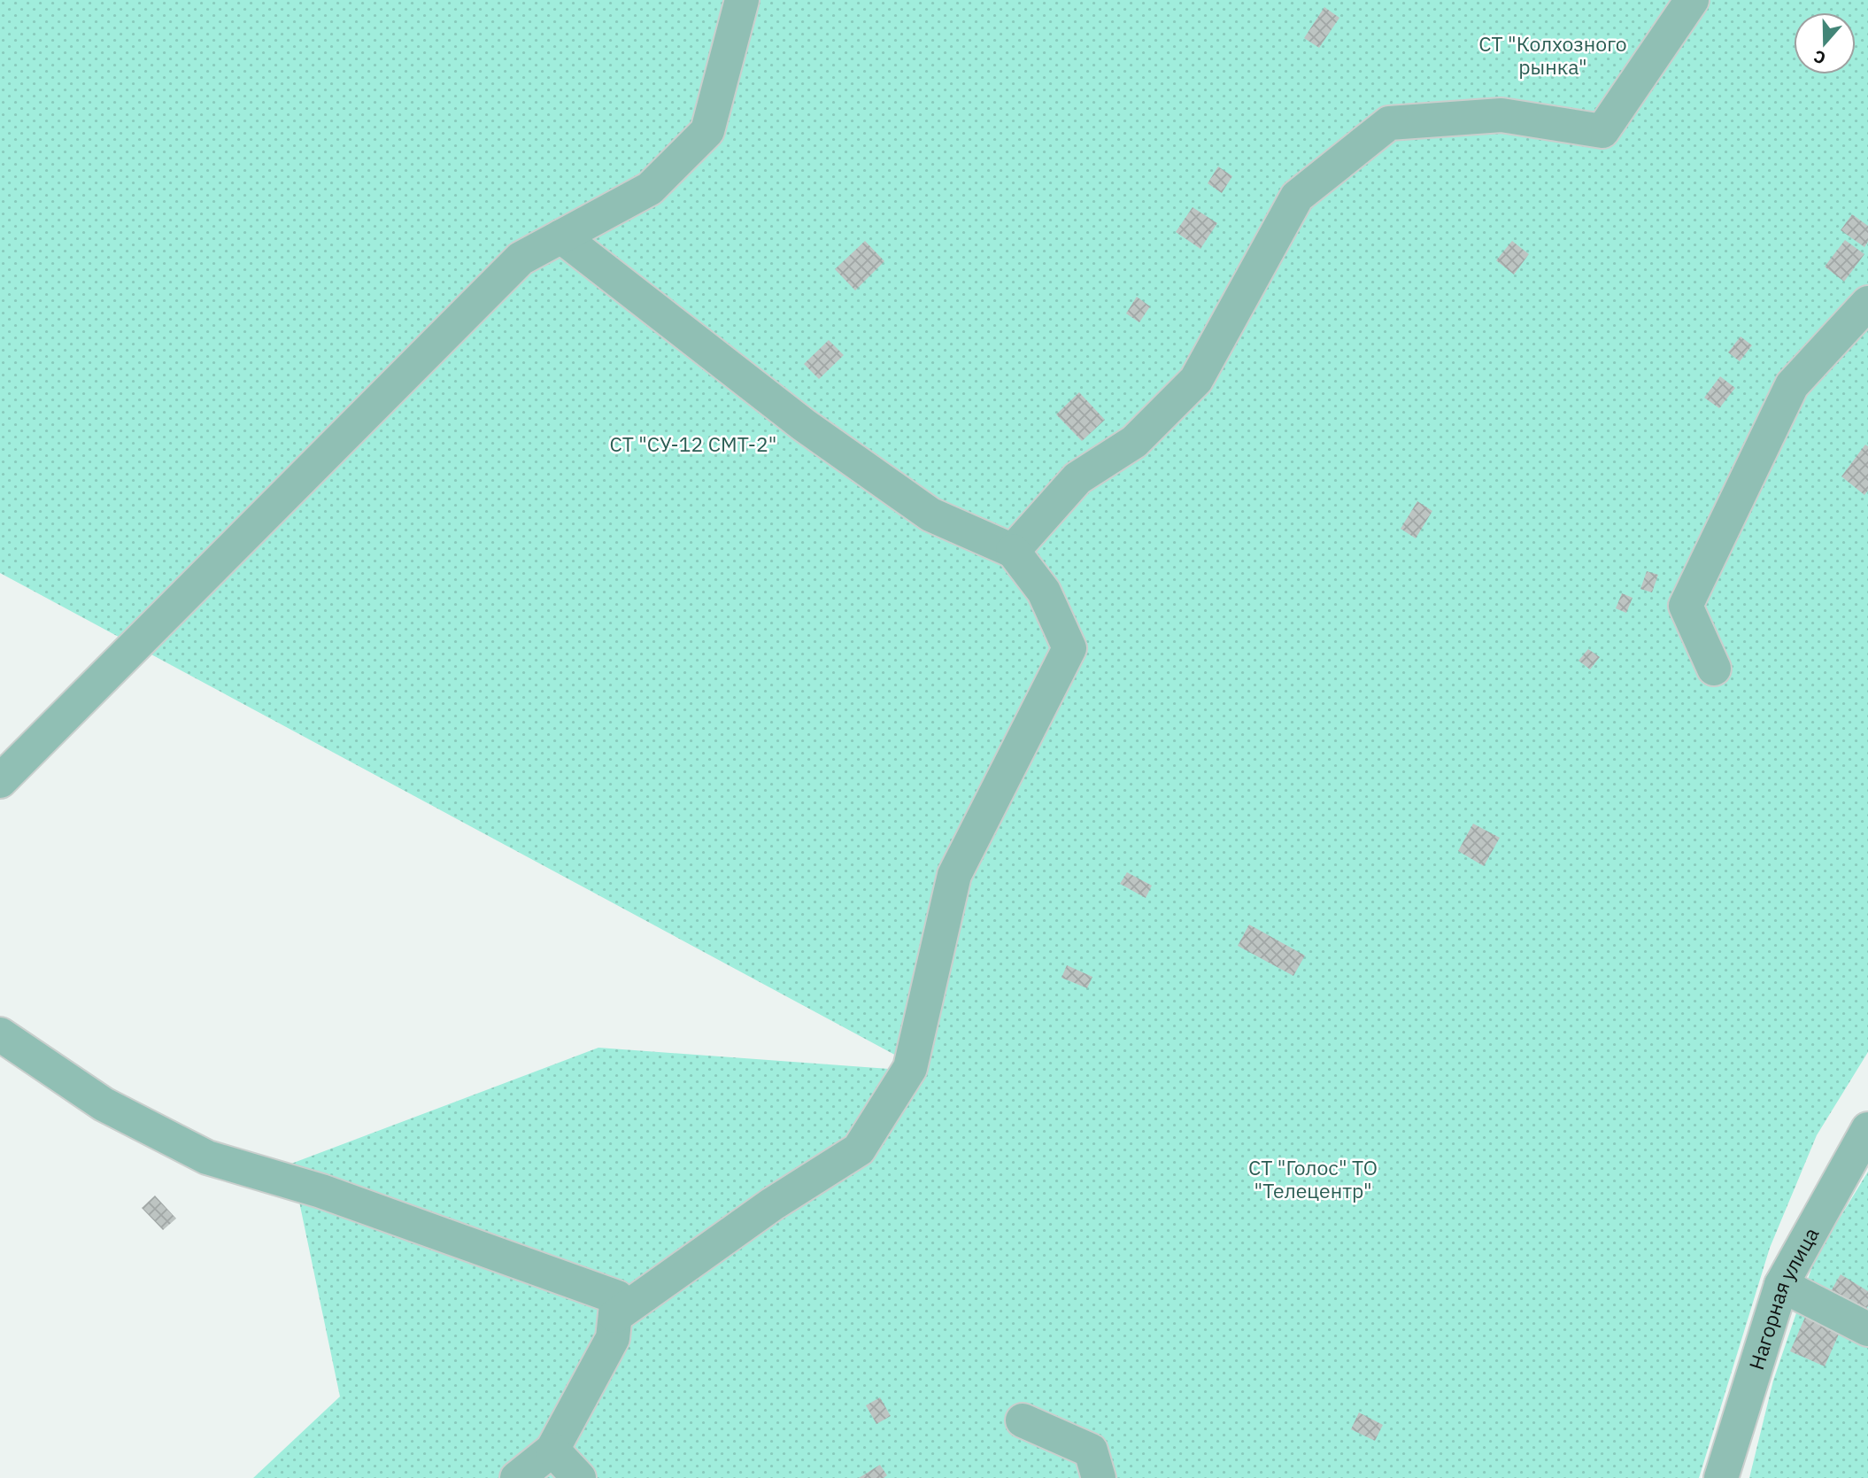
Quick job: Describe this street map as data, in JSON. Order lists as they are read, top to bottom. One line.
{"streets":{"street":["Нагорная улица"]},"parks":["СТ \"Колхозного рынка\"","СТ \"СУ-12 СМТ-2\"","СТ \"Голос\" ТО \"Телецентр\""],"north":"bottom"}
